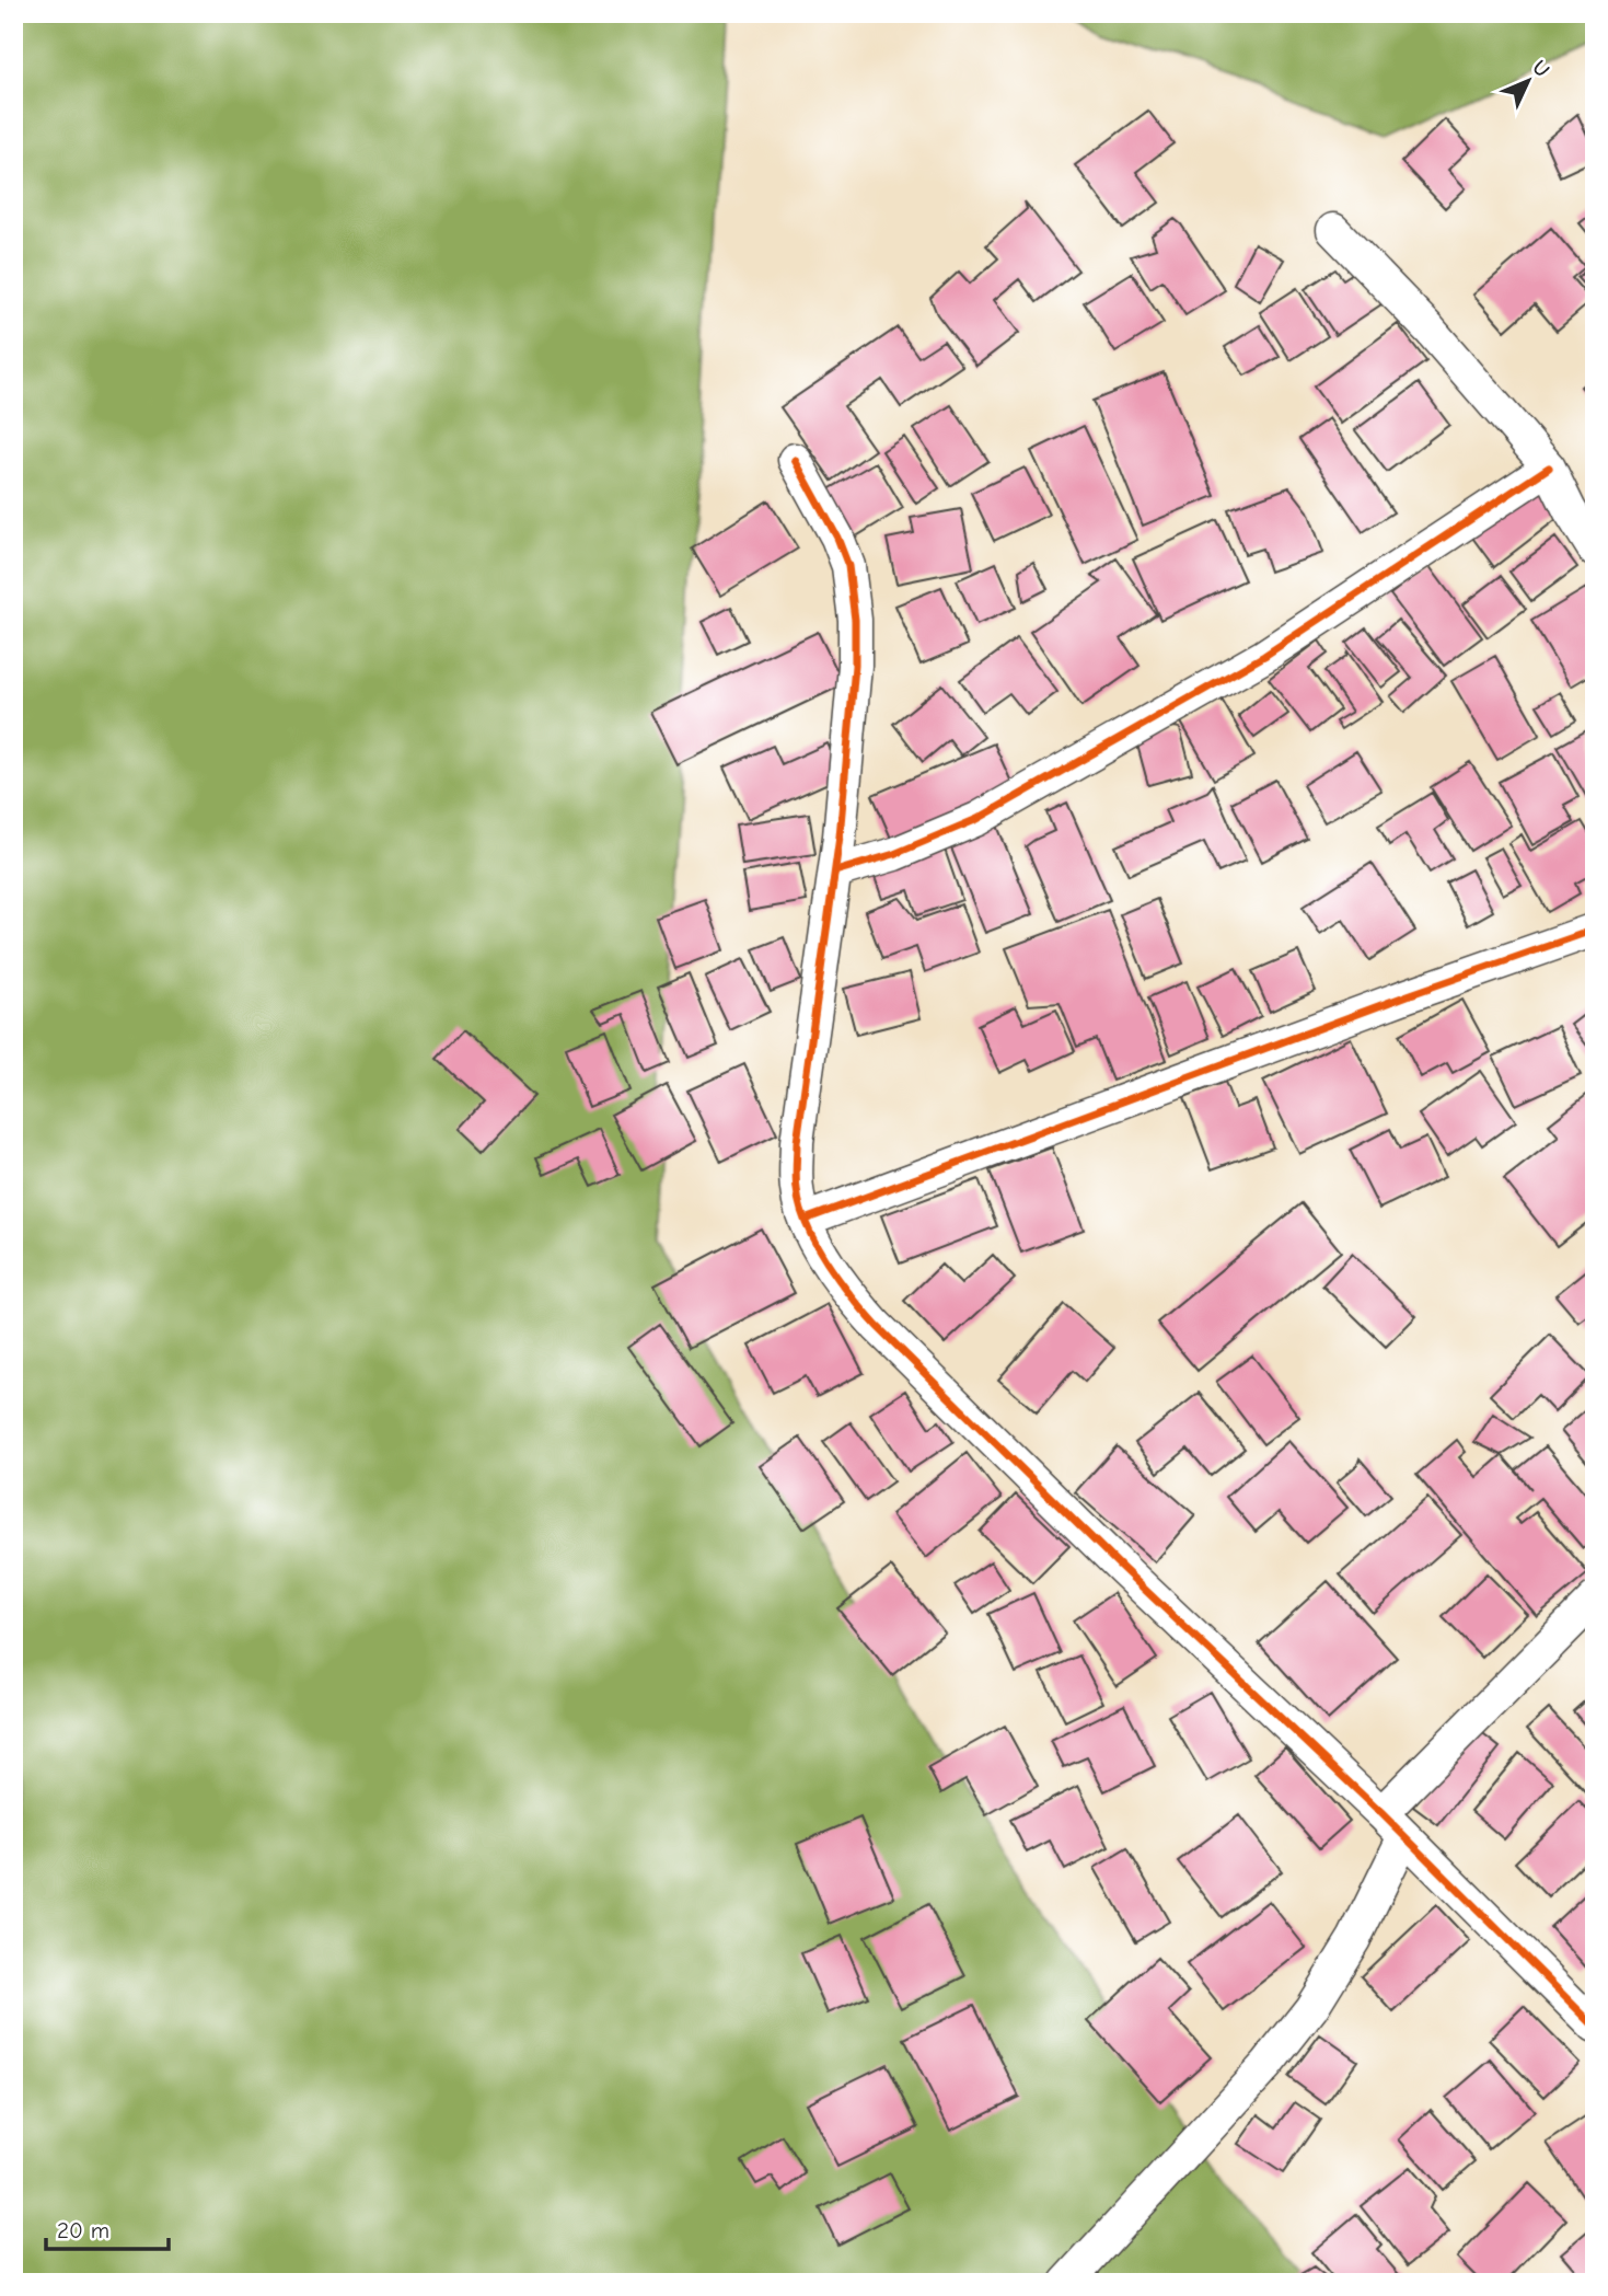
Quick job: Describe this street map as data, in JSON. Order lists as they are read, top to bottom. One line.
{"scale_bar":"20 m","north":"top right"}
